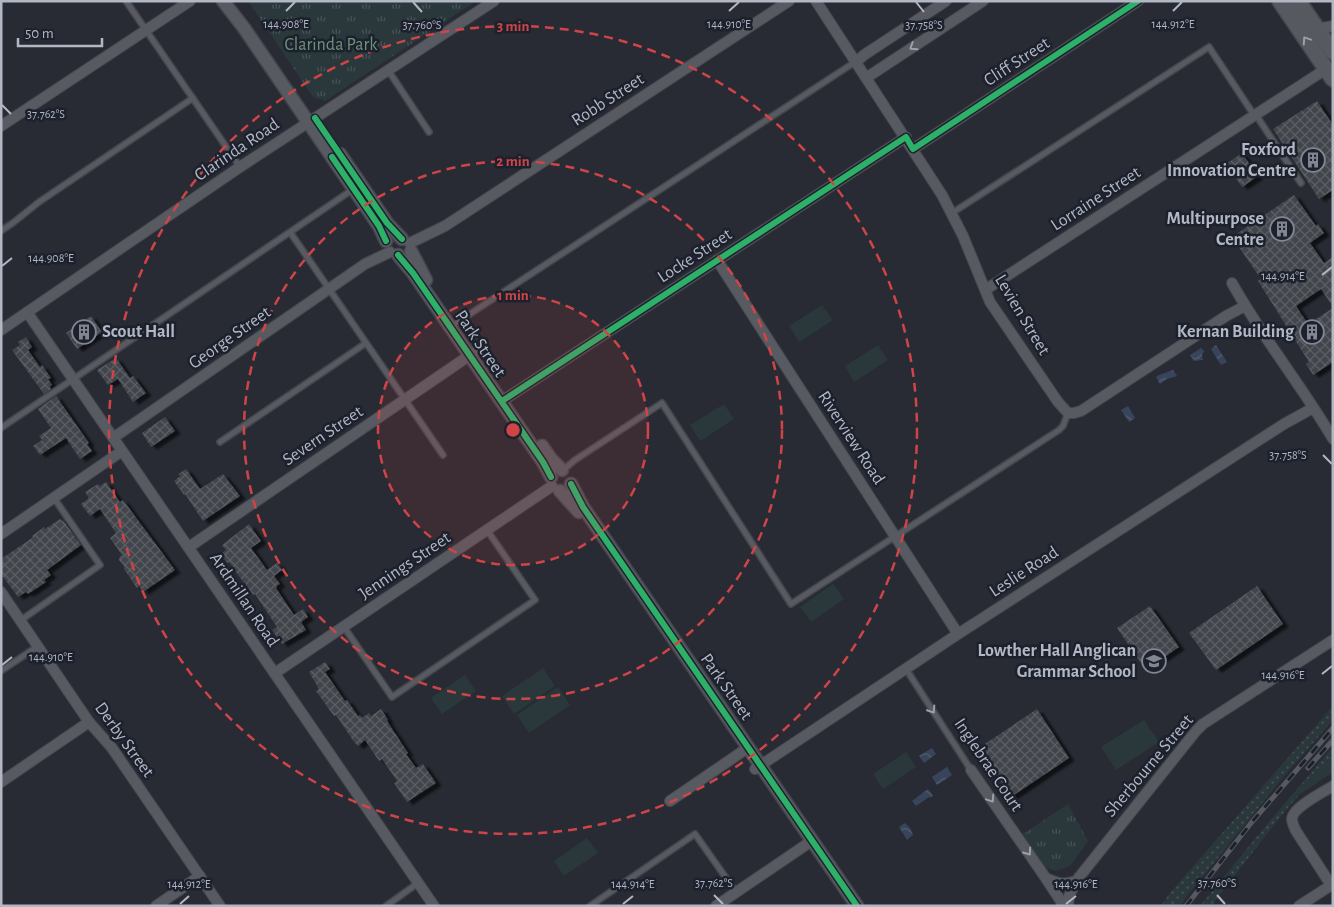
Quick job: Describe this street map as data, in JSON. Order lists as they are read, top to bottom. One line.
{"streets":{"street":["Cliff Street","Robb Street","Clarinda Road","Lorraine Street","Locke Street","Levien Street","George Street","Park Street","Severn Street","Riverview Road","Jennings Street","Leslie Road","Ardmillan Road","Derby Street","Inglebrae Court","Sherbourne Street"]},"crossings":[["Cliff Street","Levien Street"],["Robb Street","Park Street"],["Clarinda Road","Park Street"],["Clarinda Road","Ardmillan Road"],["Lorraine Street","Levien Street"],["Locke Street","Levien Street"],["Locke Street","Park Street"],["Locke Street","Riverview Road"],["George Street","Park Street"],["George Street","Ardmillan Road"],["Park Street","Severn Street"],["Park Street","Jennings Street"],["Park Street","Leslie Road"],["Severn Street","Ardmillan Road"],["Riverview Road","Leslie Road"],["Jennings Street","Ardmillan Road"],["Leslie Road","Inglebrae Court"]],"one_way":["Inglebrae Court"],"parks":["Clarinda Park"],"places":{"building":["Foxford Innovation Centre","Multipurpose Centre","Scout Hall","Kernan Building"],"school or university":["Lowther Hall Anglican Grammar School"]},"scale_bar":"50 m","coordinates":["144.912°E","144.908°E","144.910°E","37.760°S","37.758°S","37.762°S","144.914°E","144.916°E"],"rings":["3 min","2 min","1 min"]}
